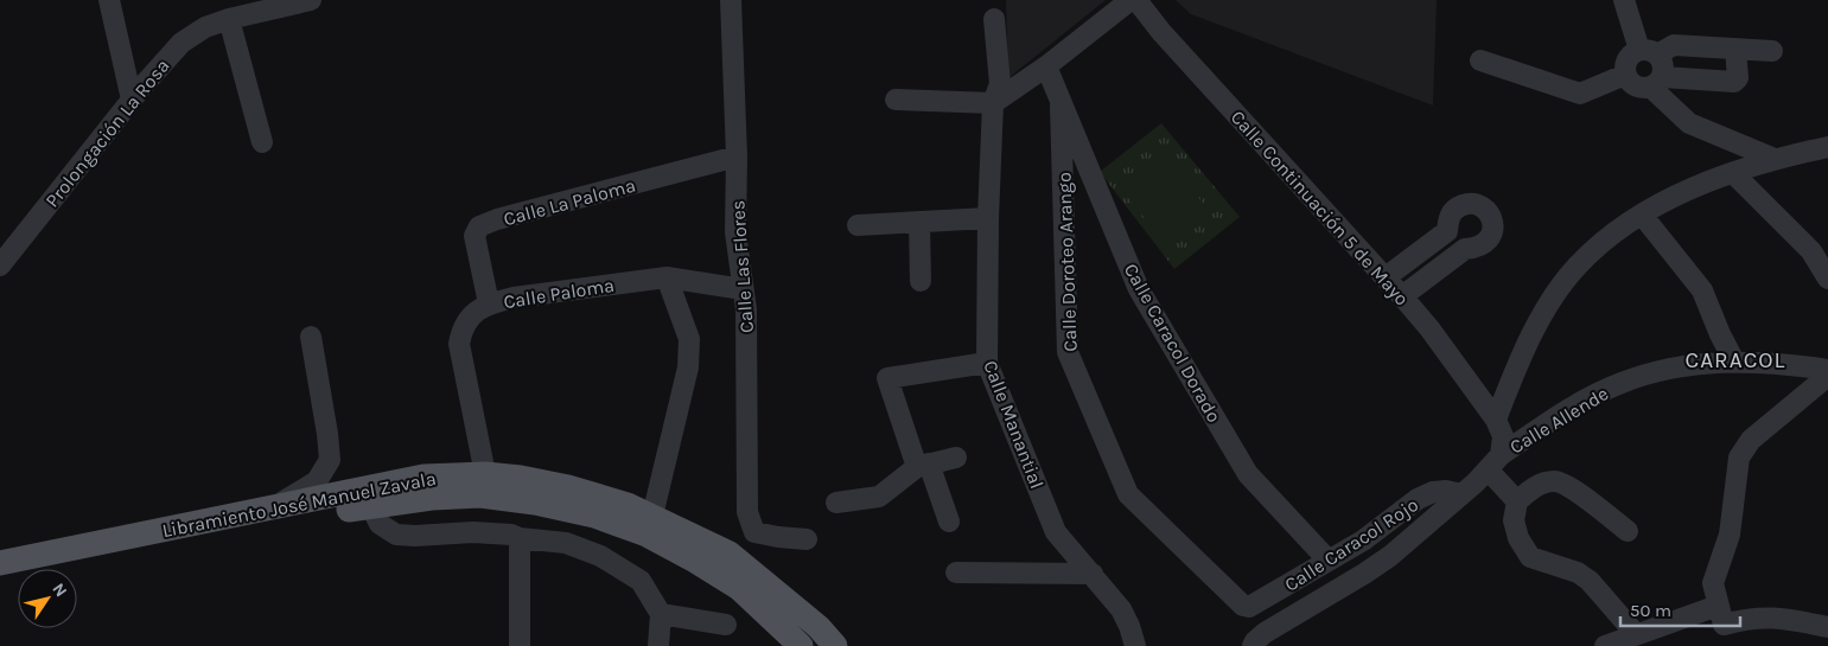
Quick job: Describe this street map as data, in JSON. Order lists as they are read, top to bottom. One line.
{"streets":{"main road":["Libramiento José Manuel Zavala"],"street":["Prolongación La Rosa","Calle La Paloma","Calle Continuación 5 de Mayo","Calle Doroteo Arango","Calle Las Flores","Calle Paloma","Calle Caracol Dorado","Calle Allende","Calle Manantial","Calle Caracol Rojo"]},"crossings":[["Calle La Paloma","Calle Las Flores"],["Calle La Paloma","Calle Paloma"],["Calle Doroteo Arango","Calle Caracol Dorado"],["Calle Doroteo Arango","Calle Caracol Rojo"],["Calle Las Flores","Calle Paloma"],["Calle Paloma","Libramiento José Manuel Zavala"],["Calle Caracol Dorado","Calle Caracol Rojo"],["Calle Allende","Calle Caracol Rojo"]],"districts":["CARACOL"],"scale_bar":"50 m","north":"top right"}
